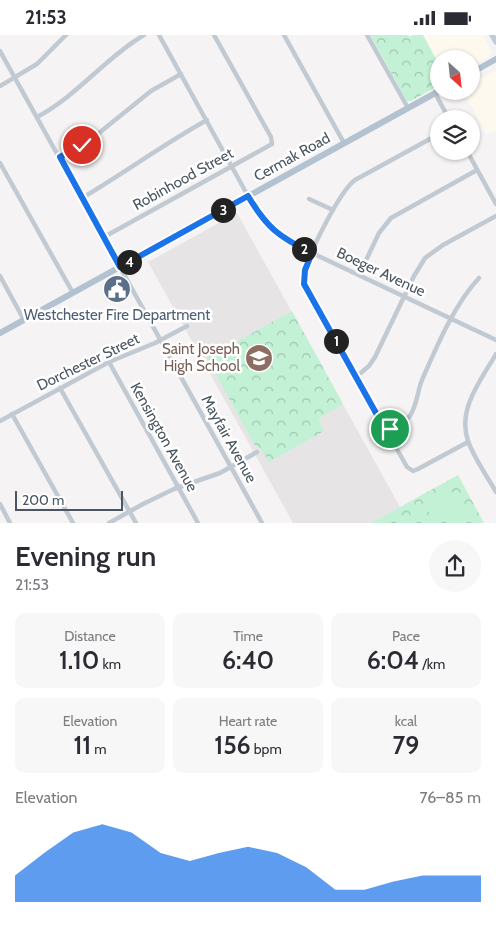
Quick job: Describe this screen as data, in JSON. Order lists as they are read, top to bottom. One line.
{"streets":{"main road":["Cermak Road"],"street":["Robinhood Street","Boeger Avenue","Dorchester Street","Kensington Avenue","Mayfair Avenue"]},"crossings":[["Cermak Road","Boeger Avenue"],["Cermak Road","Mayfair Avenue"],["Robinhood Street","Boeger Avenue"],["Robinhood Street","Mayfair Avenue"],["Dorchester Street","Kensington Avenue"],["Dorchester Street","Mayfair Avenue"]],"places":{"public building":["Westchester Fire Department"],"school or university":["Saint Joseph High School"]},"scale_bar":"200 m","north":"bottom right","page":{"status":"21:53","pins":["3","2","4","1"],"scale":"200 m","heading":["Evening run","21:53"],"stats":[["Distance","1.10 km"],["Time","6:40"],["Pace","6:04 /km"],["Elevation","11 m"],["Heart rate","156 bpm"],["kcal","79"]],"chart":["Elevation","76–85 m"]}}
